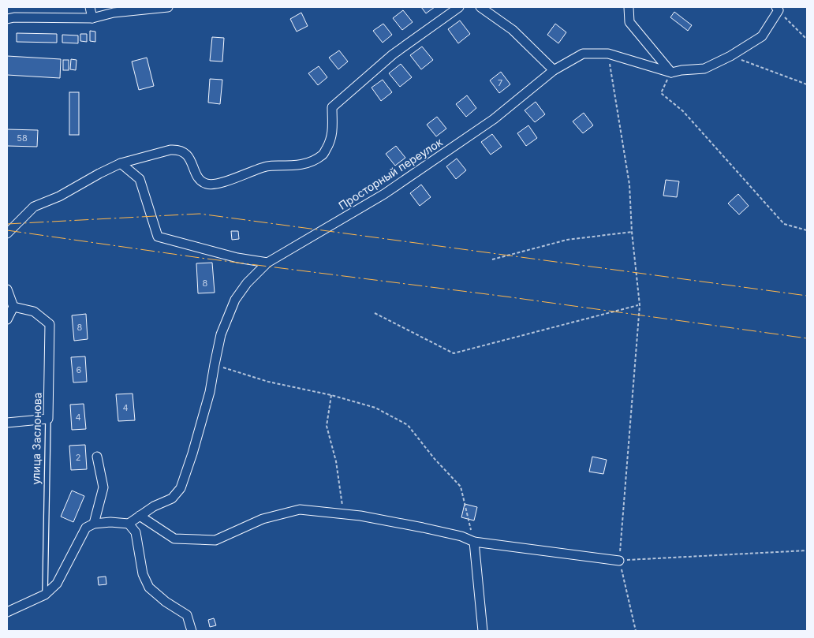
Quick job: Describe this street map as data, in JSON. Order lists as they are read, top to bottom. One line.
{"streets":{"street":["Просторный переулок","улица Заслонова"]},"house_numbers":["7","58","8","8","6","4","4","2"]}
